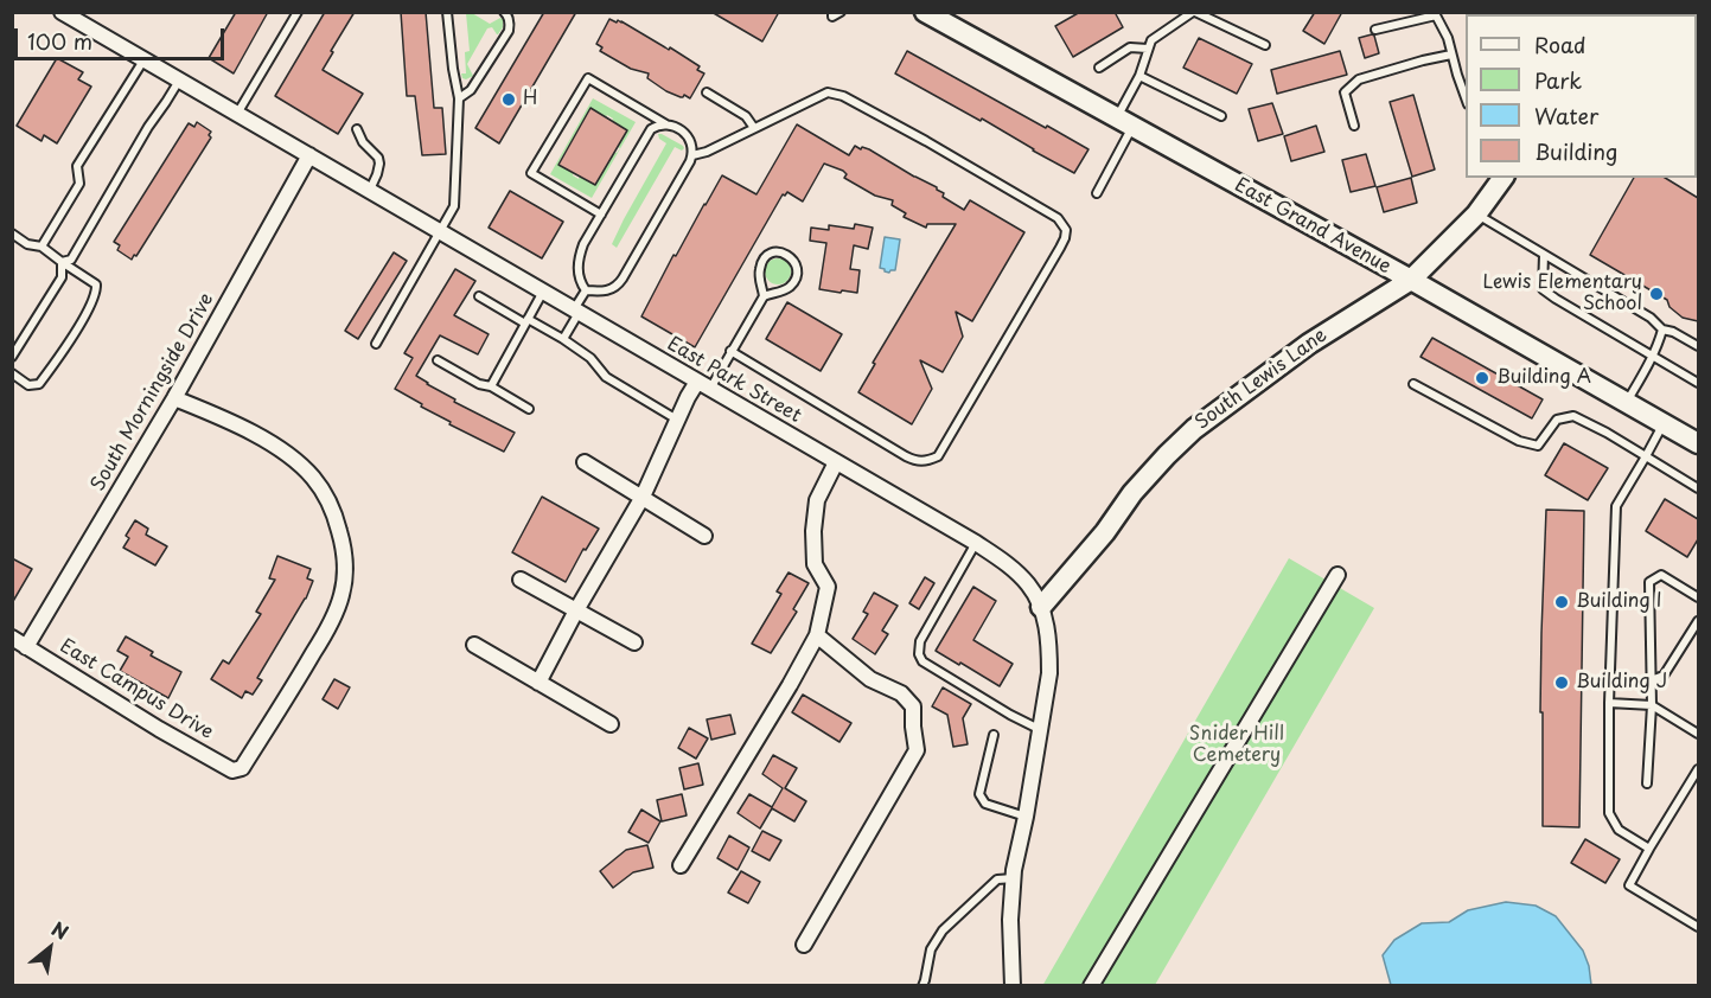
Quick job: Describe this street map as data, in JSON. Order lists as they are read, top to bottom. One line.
{"streets":{"street":["East Grand Avenue","South Lewis Lane","East Park Street","South Morningside Drive","East Campus Drive"]},"crossings":[["East Grand Avenue","South Lewis Lane"],["South Lewis Lane","East Park Street"],["East Park Street","South Morningside Drive"],["South Morningside Drive","East Campus Drive"]],"parks":["Snider Hill Cemetery"],"places":["H","Lewis Elementary School","Building A","Building I","Building J"],"legend":["Road","Park","Water","Building"],"scale_bar":"100 m","north":"top right"}
